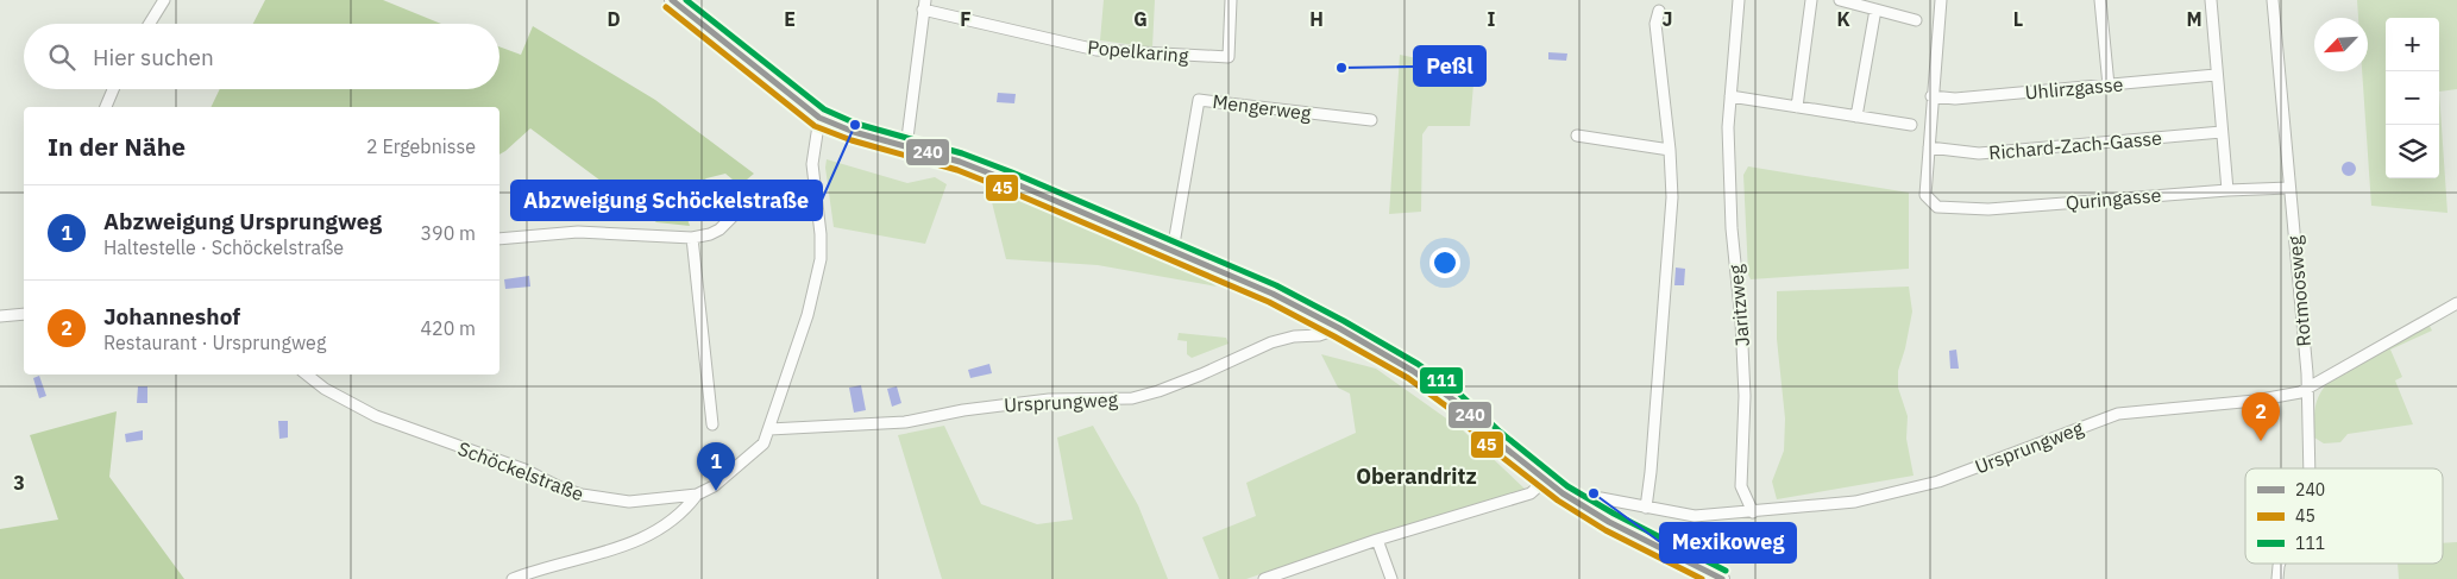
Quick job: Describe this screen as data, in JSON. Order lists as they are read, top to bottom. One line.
{"streets":{"street":["Popelkaring","Uhlirzgasse","Mengerweg","Richard-Zach-Gasse","Quringasse","Rotmoosweg","Jaritzweg","Ursprungweg","Schöckelstraße"]},"crossings":[["Richard-Zach-Gasse","Quringasse"],["Quringasse","Rotmoosweg"],["Rotmoosweg","Ursprungweg"],["Jaritzweg","Ursprungweg"],["Ursprungweg","Schöckelstraße"]],"districts":["Oberandritz"],"places":["Peßl","Abzweigung Schöckelstraße","Mexikoweg"],"lines":["transit line 240","transit line 111","transit line 45"],"legend":["240","45","111"],"north":"bottom left","page":{"map_buttons":["+","−"],"search":"Hier suchen","heading":["In der Nähe","2 Ergebnisse"],"list":[{"mark":"1","name":"Abzweigung Ursprungweg","note":"Haltestelle · Schöckelstraße","value":"390 m"},{"mark":"2","name":"Johanneshof","note":"Restaurant · Ursprungweg","value":"420 m"}],"pins":["2","1"]},"grid":{"columns":["D","E","F","G","H","I","J","K","L","M"],"rows":["3"]}}
